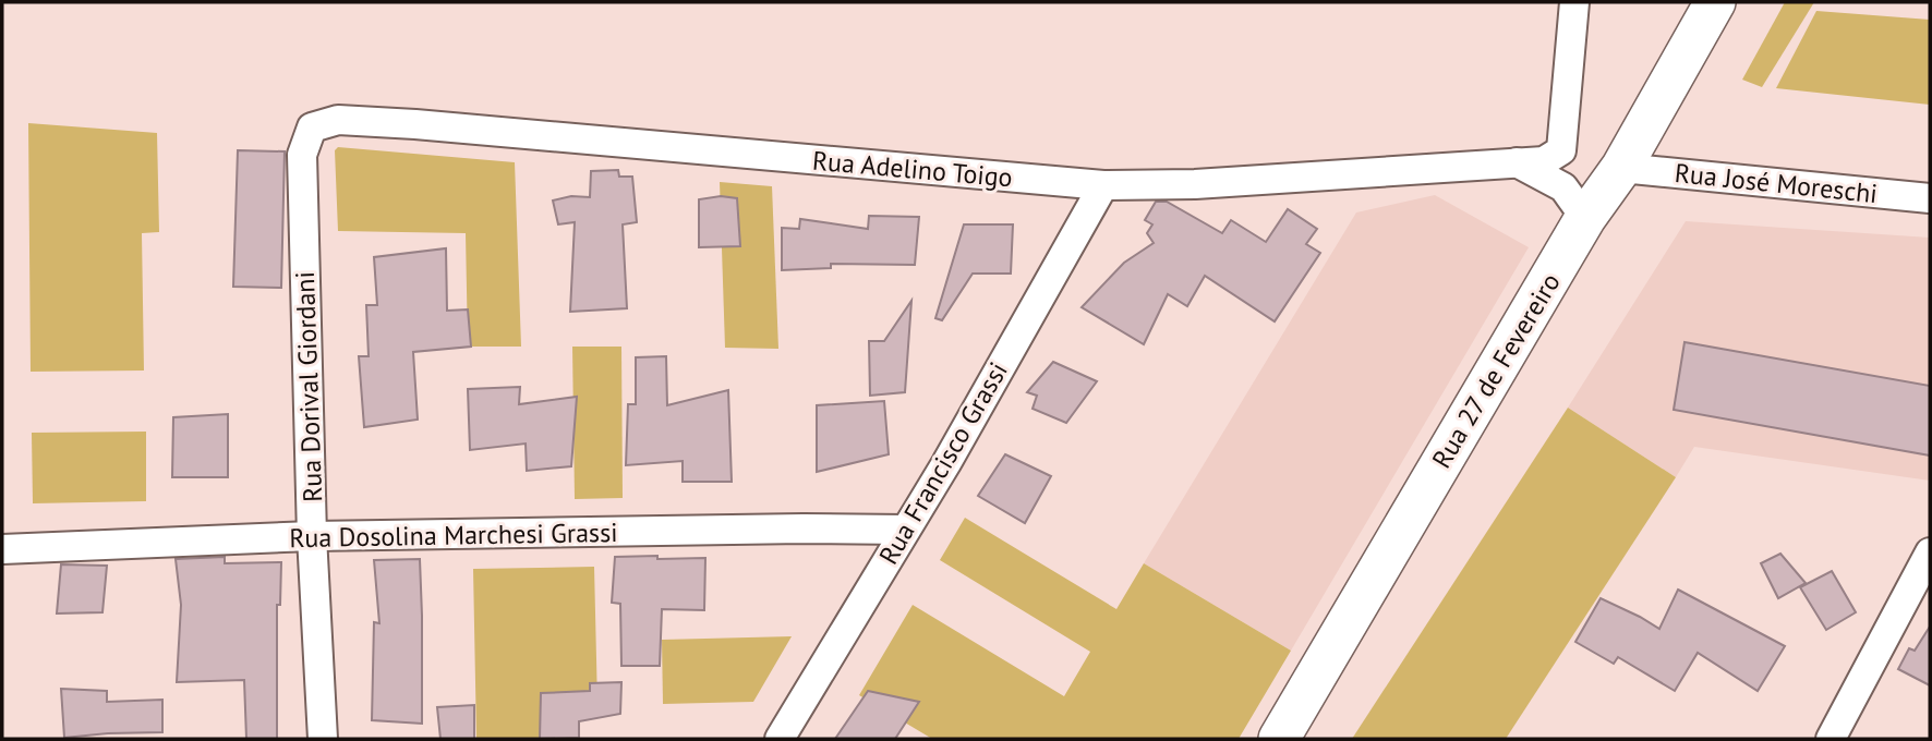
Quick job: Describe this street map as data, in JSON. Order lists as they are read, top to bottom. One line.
{"streets":{"main road":["Rua 27 de Fevereiro"],"street":["Rua Adelino Toigo","Rua José Moreschi","Rua Dorival Giordani","Rua Francisco Grassi","Rua Dosolina Marchesi Grassi"]},"crossings":[["Rua Adelino Toigo","Rua Dorival Giordani"],["Rua Adelino Toigo","Rua Francisco Grassi"],["Rua José Moreschi","Rua 27 de Fevereiro"],["Rua Dorival Giordani","Rua Dosolina Marchesi Grassi"],["Rua Francisco Grassi","Rua Dosolina Marchesi Grassi"]]}
